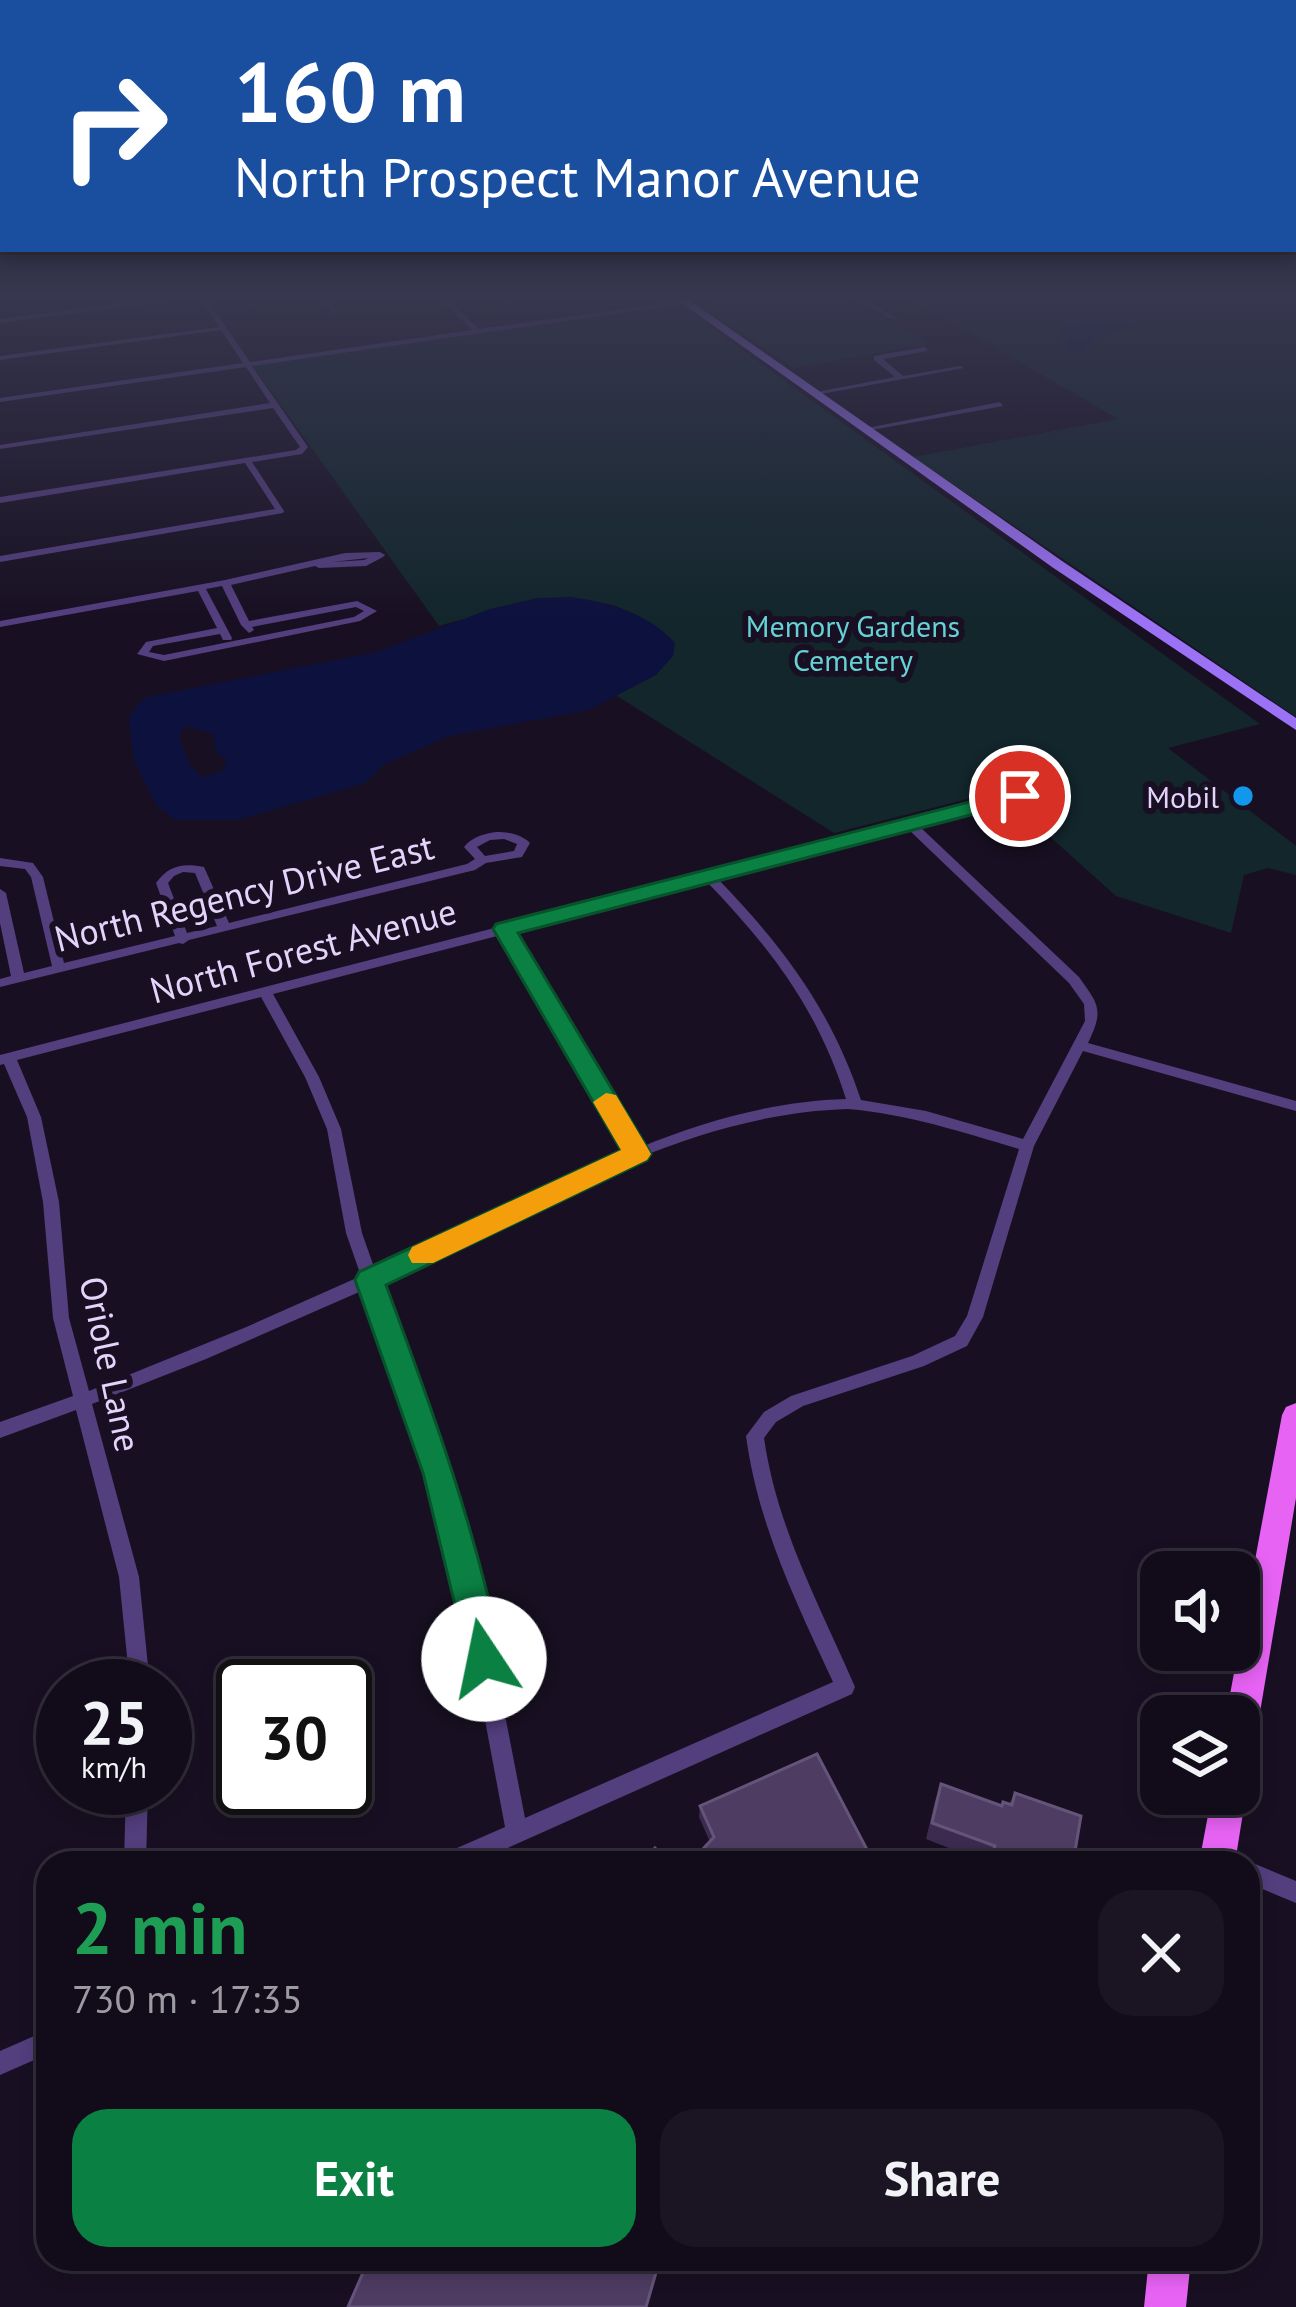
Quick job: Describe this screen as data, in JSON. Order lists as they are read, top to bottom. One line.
{"streets":{"street":["North Regency Drive East","North Forest Avenue","Oriole Lane"]},"crossings":[["North Forest Avenue","Oriole Lane"]],"parks":["Memory Gardens Cemetery"],"places":["Mobil"],"page":{"turn":["160 m","North Prospect Manor Avenue"],"speed":"25 km/h","limit":"30","heading":["2 min","730 m · 17:35"],"buttons":["Exit","Share"]}}
